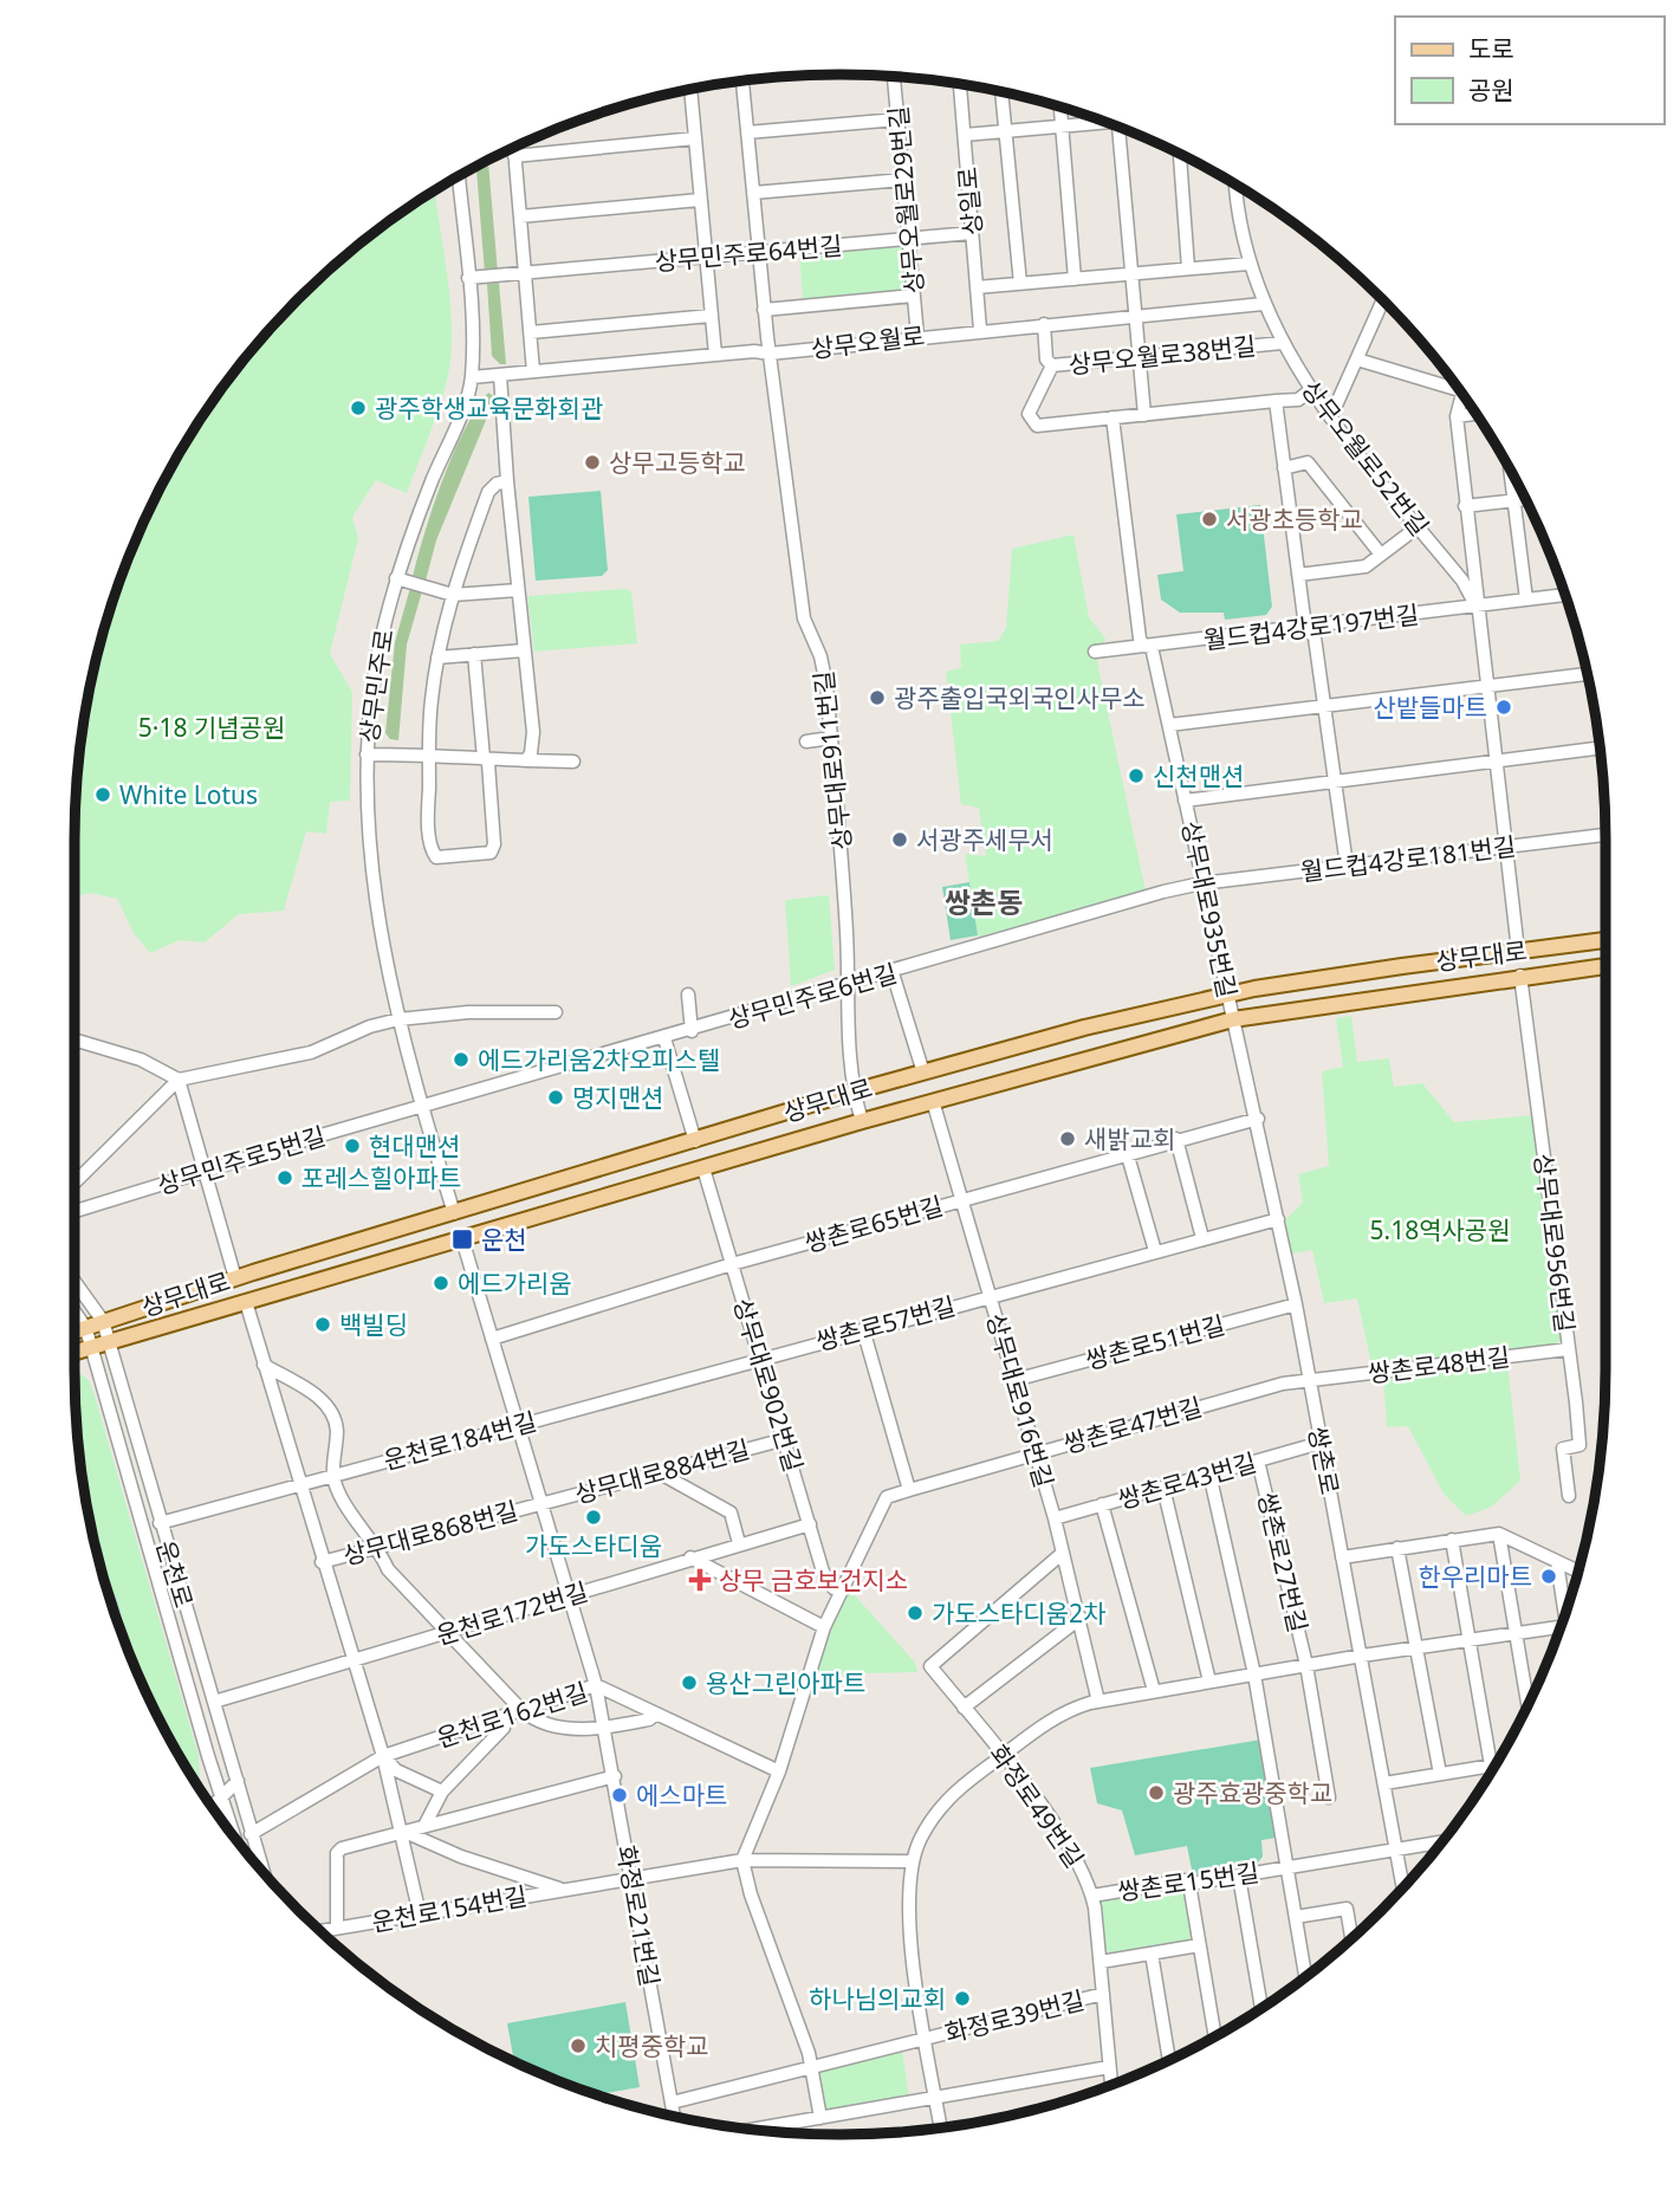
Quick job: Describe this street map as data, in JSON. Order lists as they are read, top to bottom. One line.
{"streets":{"main road":["상무대로"],"street":["상무오월로29번길","상일로","상무민주로64번길","상무오월로","상무오월로38번길","상무오월로52번길","월드컵4강로197번길","상무민주로","상무대로911번길","월드컵4강로181번길","상무대로935번길","상무민주로6번길","상무민주로5번길","쌍촌로65번길","상무대로956번길","쌍촌로57번길","쌍촌로51번길","쌍촌로48번길","상무대로902번길","상무대로916번길","쌍촌로47번길","운천로184번길","쌍촌로","상무대로884번길","쌍촌로43번길","상무대로868번길","쌍촌로27번길","운천로","운천로172번길","운천로162번길","화정로49번길","쌍촌로15번길","운천로154번길","화정로21번길","화정로39번길"]},"crossings":[["상무오월로29번길","상무민주로64번길"],["상무오월로29번길","상무오월로"],["상일로","상무민주로64번길"],["상일로","상무오월로"],["상무민주로64번길","상무민주로"],["상무민주로64번길","상무대로911번길"],["상무오월로","상무오월로52번길"],["상무오월로","상무민주로"],["상무오월로","상무대로911번길"],["상무오월로38번길","상무오월로52번길"],["상무오월로38번길","상무대로935번길"],["상무오월로52번길","월드컵4강로197번길"],["월드컵4강로197번길","상무대로935번길"],["상무민주로","상무대로"],["상무민주로","상무민주로6번길"],["상무민주로","상무민주로5번길"],["상무대로911번길","상무대로"],["상무대로911번길","상무민주로6번길"],["월드컵4강로181번길","상무대로935번길"],["월드컵4강로181번길","상무민주로6번길"],["상무대로935번길","상무대로"],["상무대로935번길","상무민주로6번길"],["상무대로935번길","쌍촌로"],["상무대로","상무대로956번길"],["상무대로","상무대로902번길"],["상무대로","상무대로916번길"],["상무대로","쌍촌로"],["상무대로","상무대로884번길"],["상무대로","상무대로868번길"],["상무대로","운천로"],["상무민주로6번길","상무민주로5번길"],["쌍촌로65번길","상무대로902번길"],["쌍촌로65번길","상무대로916번길"],["쌍촌로65번길","쌍촌로"],["쌍촌로65번길","상무대로884번길"],["상무대로956번길","쌍촌로48번길"],["쌍촌로57번길","상무대로902번길"],["쌍촌로57번길","상무대로916번길"],["쌍촌로57번길","운천로184번길"],["쌍촌로57번길","쌍촌로"],["쌍촌로51번길","상무대로916번길"],["쌍촌로51번길","쌍촌로"],["쌍촌로48번길","쌍촌로47번길"],["쌍촌로48번길","쌍촌로"],["상무대로902번길","쌍촌로47번길"],["상무대로902번길","운천로184번길"],["상무대로902번길","상무대로884번길"],["상무대로902번길","운천로172번길"],["상무대로916번길","쌍촌로47번길"],["상무대로916번길","쌍촌로43번길"],["상무대로916번길","쌍촌로27번길"],["상무대로916번길","화정로49번길"],["쌍촌로47번길","쌍촌로"],["쌍촌로47번길","운천로162번길"],["쌍촌로47번길","운천로154번길"],["운천로184번길","상무대로884번길"],["운천로184번길","상무대로868번길"],["운천로184번길","운천로"],["쌍촌로","쌍촌로43번길"],["쌍촌로","쌍촌로27번길"],["쌍촌로","쌍촌로15번길"],["상무대로884번길","상무대로868번길"],["상무대로884번길","운천로172번길"],["상무대로884번길","운천로162번길"],["상무대로884번길","화정로21번길"],["쌍촌로43번길","쌍촌로27번길"],["상무대로868번길","운천로172번길"],["상무대로868번길","운천로162번길"],["상무대로868번길","운천로154번길"],["쌍촌로27번길","화정로49번길"],["쌍촌로27번길","쌍촌로15번길"],["쌍촌로27번길","화정로39번길"],["운천로","운천로172번길"],["운천로","운천로162번길"],["운천로162번길","화정로21번길"],["화정로49번길","쌍촌로15번길"],["화정로49번길","화정로39번길"],["운천로154번길","화정로21번길"],["운천로154번길","화정로39번길"]],"districts":["쌍촌동"],"parks":["5·18 기념공원","5.18역사공원"],"places":{"other":["광주학생교육문화회관","상무고등학교","서광초등학교","광주출입국외국인사무소","산밭들마트","신천맨션","White Lotus","서광주세무서","에드가리움2차오피스텔","명지맨션","새밝교회","현대맨션","포레스힐아파트","에드가리움","백빌딩","가도스타디움","한우리마트","가도스타디움2차","용산그린아파트","광주효광중학교","에스마트","하나님의교회","치평중학교"],"transit":["운천"],"health":["상무 금호보건지소"]},"legend":["도로","공원"]}
